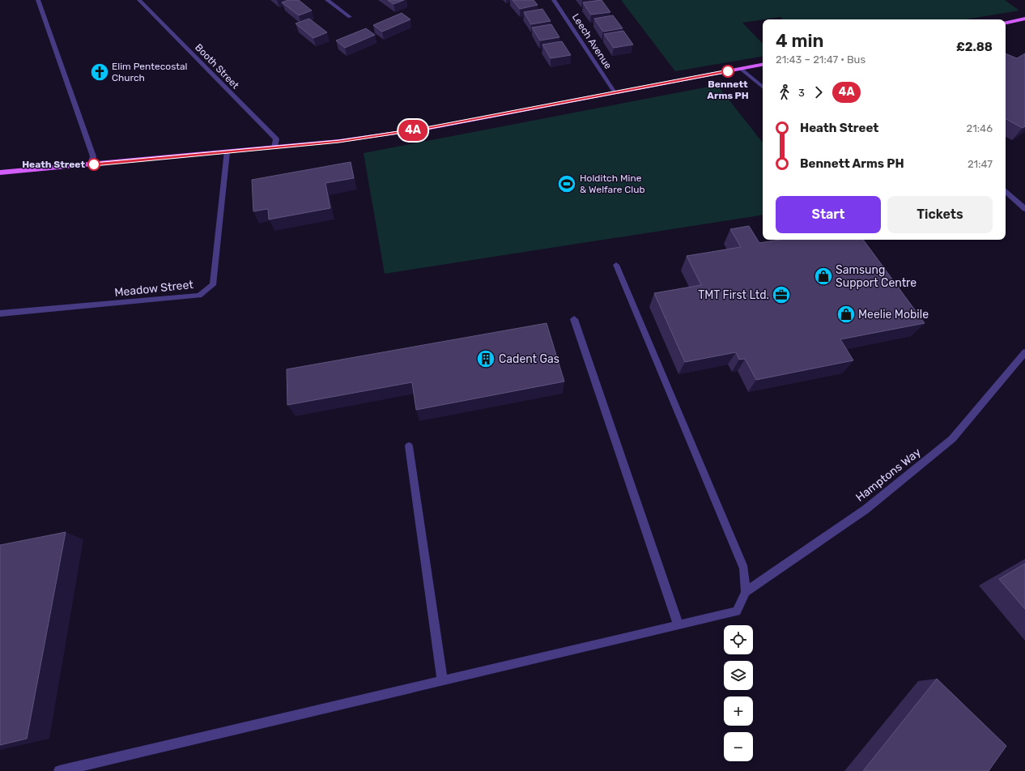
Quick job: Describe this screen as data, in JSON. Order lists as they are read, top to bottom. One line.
{"streets":{"street":["Leech Avenue","Booth Street","Meadow Street","Hamptons Way"]},"places":{"other":["Bennett Arms PH","Heath Street"],"church":["Elim Pentecostal Church"],"sports":["Holditch Mine & Welfare Club"],"shop":["Samsung Support Centre","Meelie Mobile"],"office":["TMT First Ltd."],"building":["Cadent Gas"]},"lines":["bus line 4A"],"page":{"on_map":"4A","heading":["4 min","21:43 – 21:47 · Bus","£2.88"],"legs":["3","4A"],"list":[{"name":"Heath Street","value":"21:46"},{"name":"Bennett Arms PH","value":"21:47"}],"buttons":["Start","Tickets"],"map_buttons":["+","−"]}}
